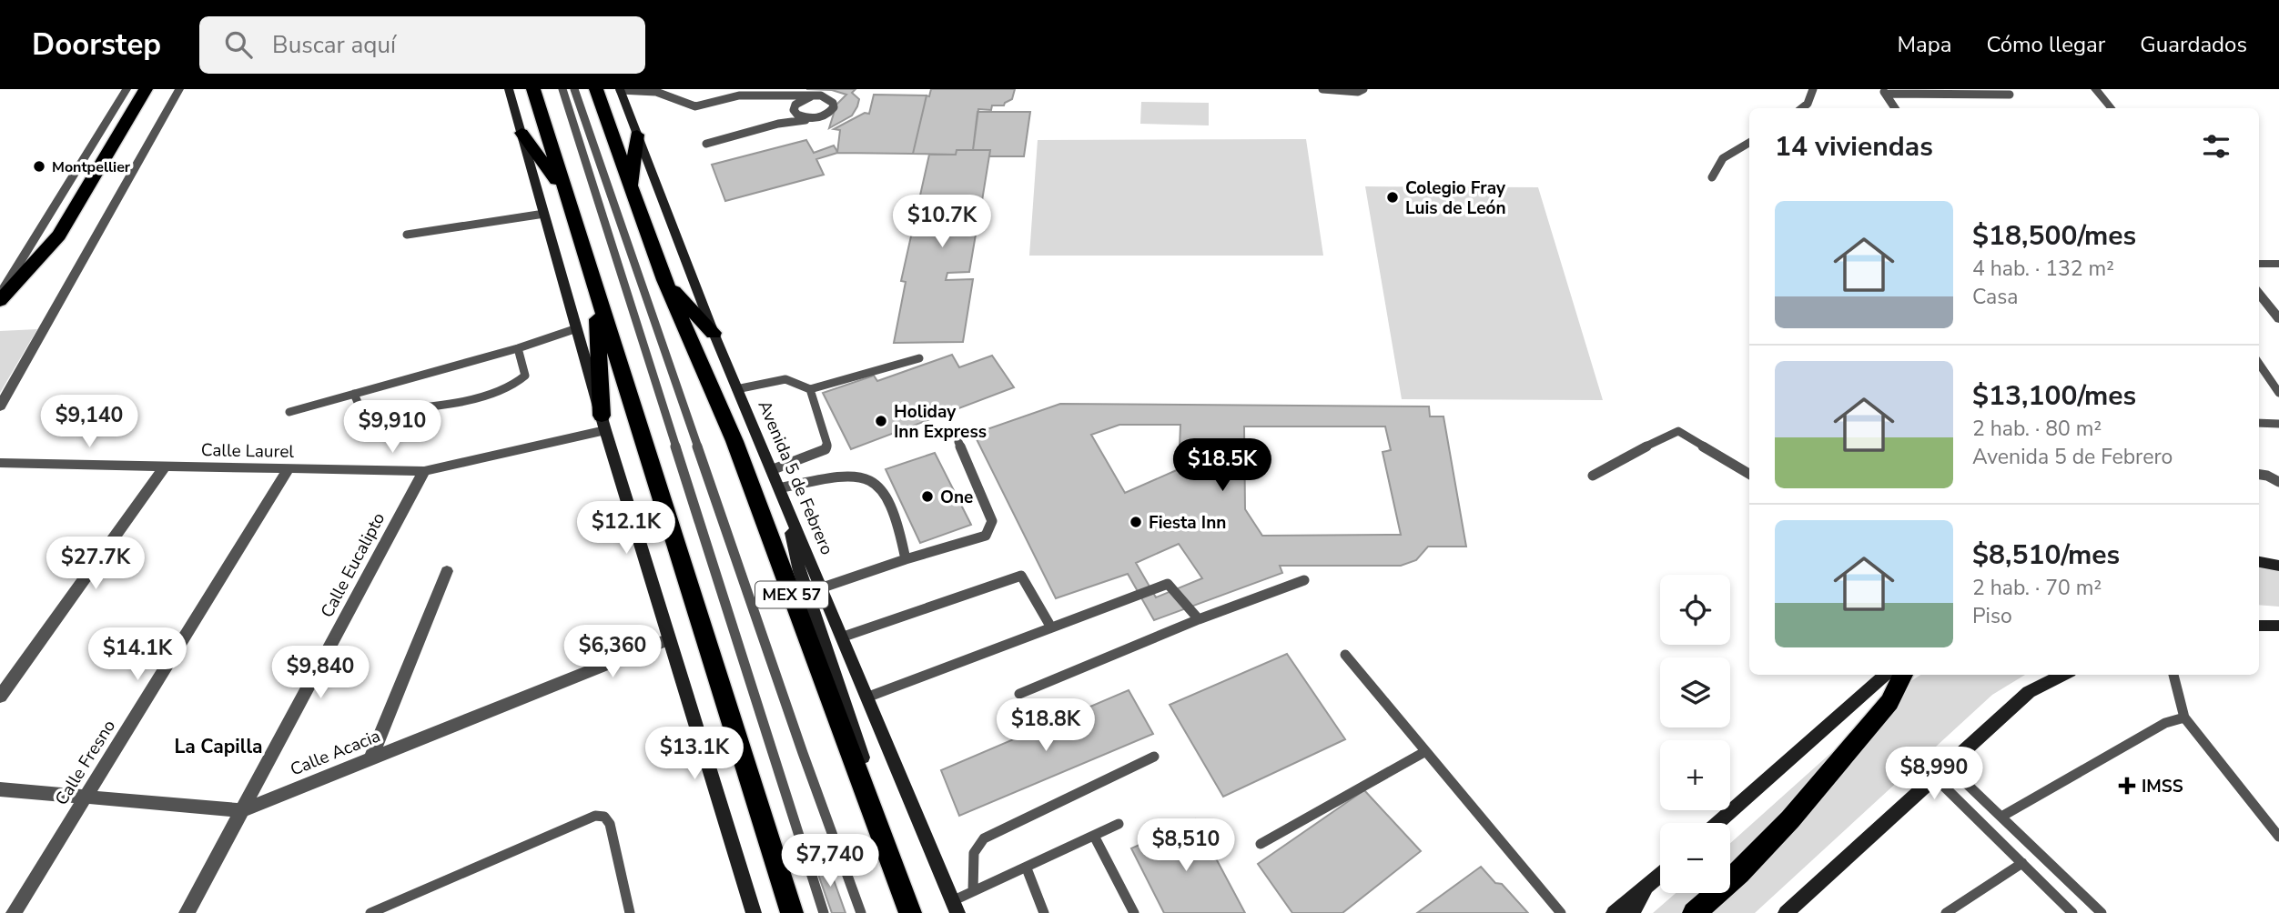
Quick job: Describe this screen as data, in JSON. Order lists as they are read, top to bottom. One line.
{"streets":{"highway":["MEX 57"],"main road":["Avenida 5 de Febrero"],"street":["Calle Laurel","Calle Eucalipto","Calle Acacia","Calle Fresno"]},"crossings":[["Calle Laurel","Calle Eucalipto"],["Calle Laurel","Calle Fresno"],["Calle Eucalipto","Calle Acacia"],["Calle Acacia","Calle Fresno"]],"districts":["La Capilla"],"places":{"other":["Montpellier","Colegio Fray Luis de León","Holiday Inn Express","One","Fiesta Inn"],"health":["IMSS"]},"page":{"header":"Doorstep","search":"Buscar aquí","nav":["Mapa","Cómo llegar","Guardados"],"heading":"14 viviendas","list":[{"name":"$18,500/mes","note":"4 hab. · 132 m² · Casa"},{"name":"$13,100/mes","note":"2 hab. · 80 m² · Avenida 5 de Febrero"},{"name":"$8,510/mes","note":"2 hab. · 70 m² · Piso"}],"price":["$10.7K","$9,140","$9,910","$18.5K","$12.1K","$27.7K","$6,360","$14.1K","$9,840","$18.8K","$13.1K","$8,990","$8,510","$7,740"],"map_buttons":["+","−"]}}
